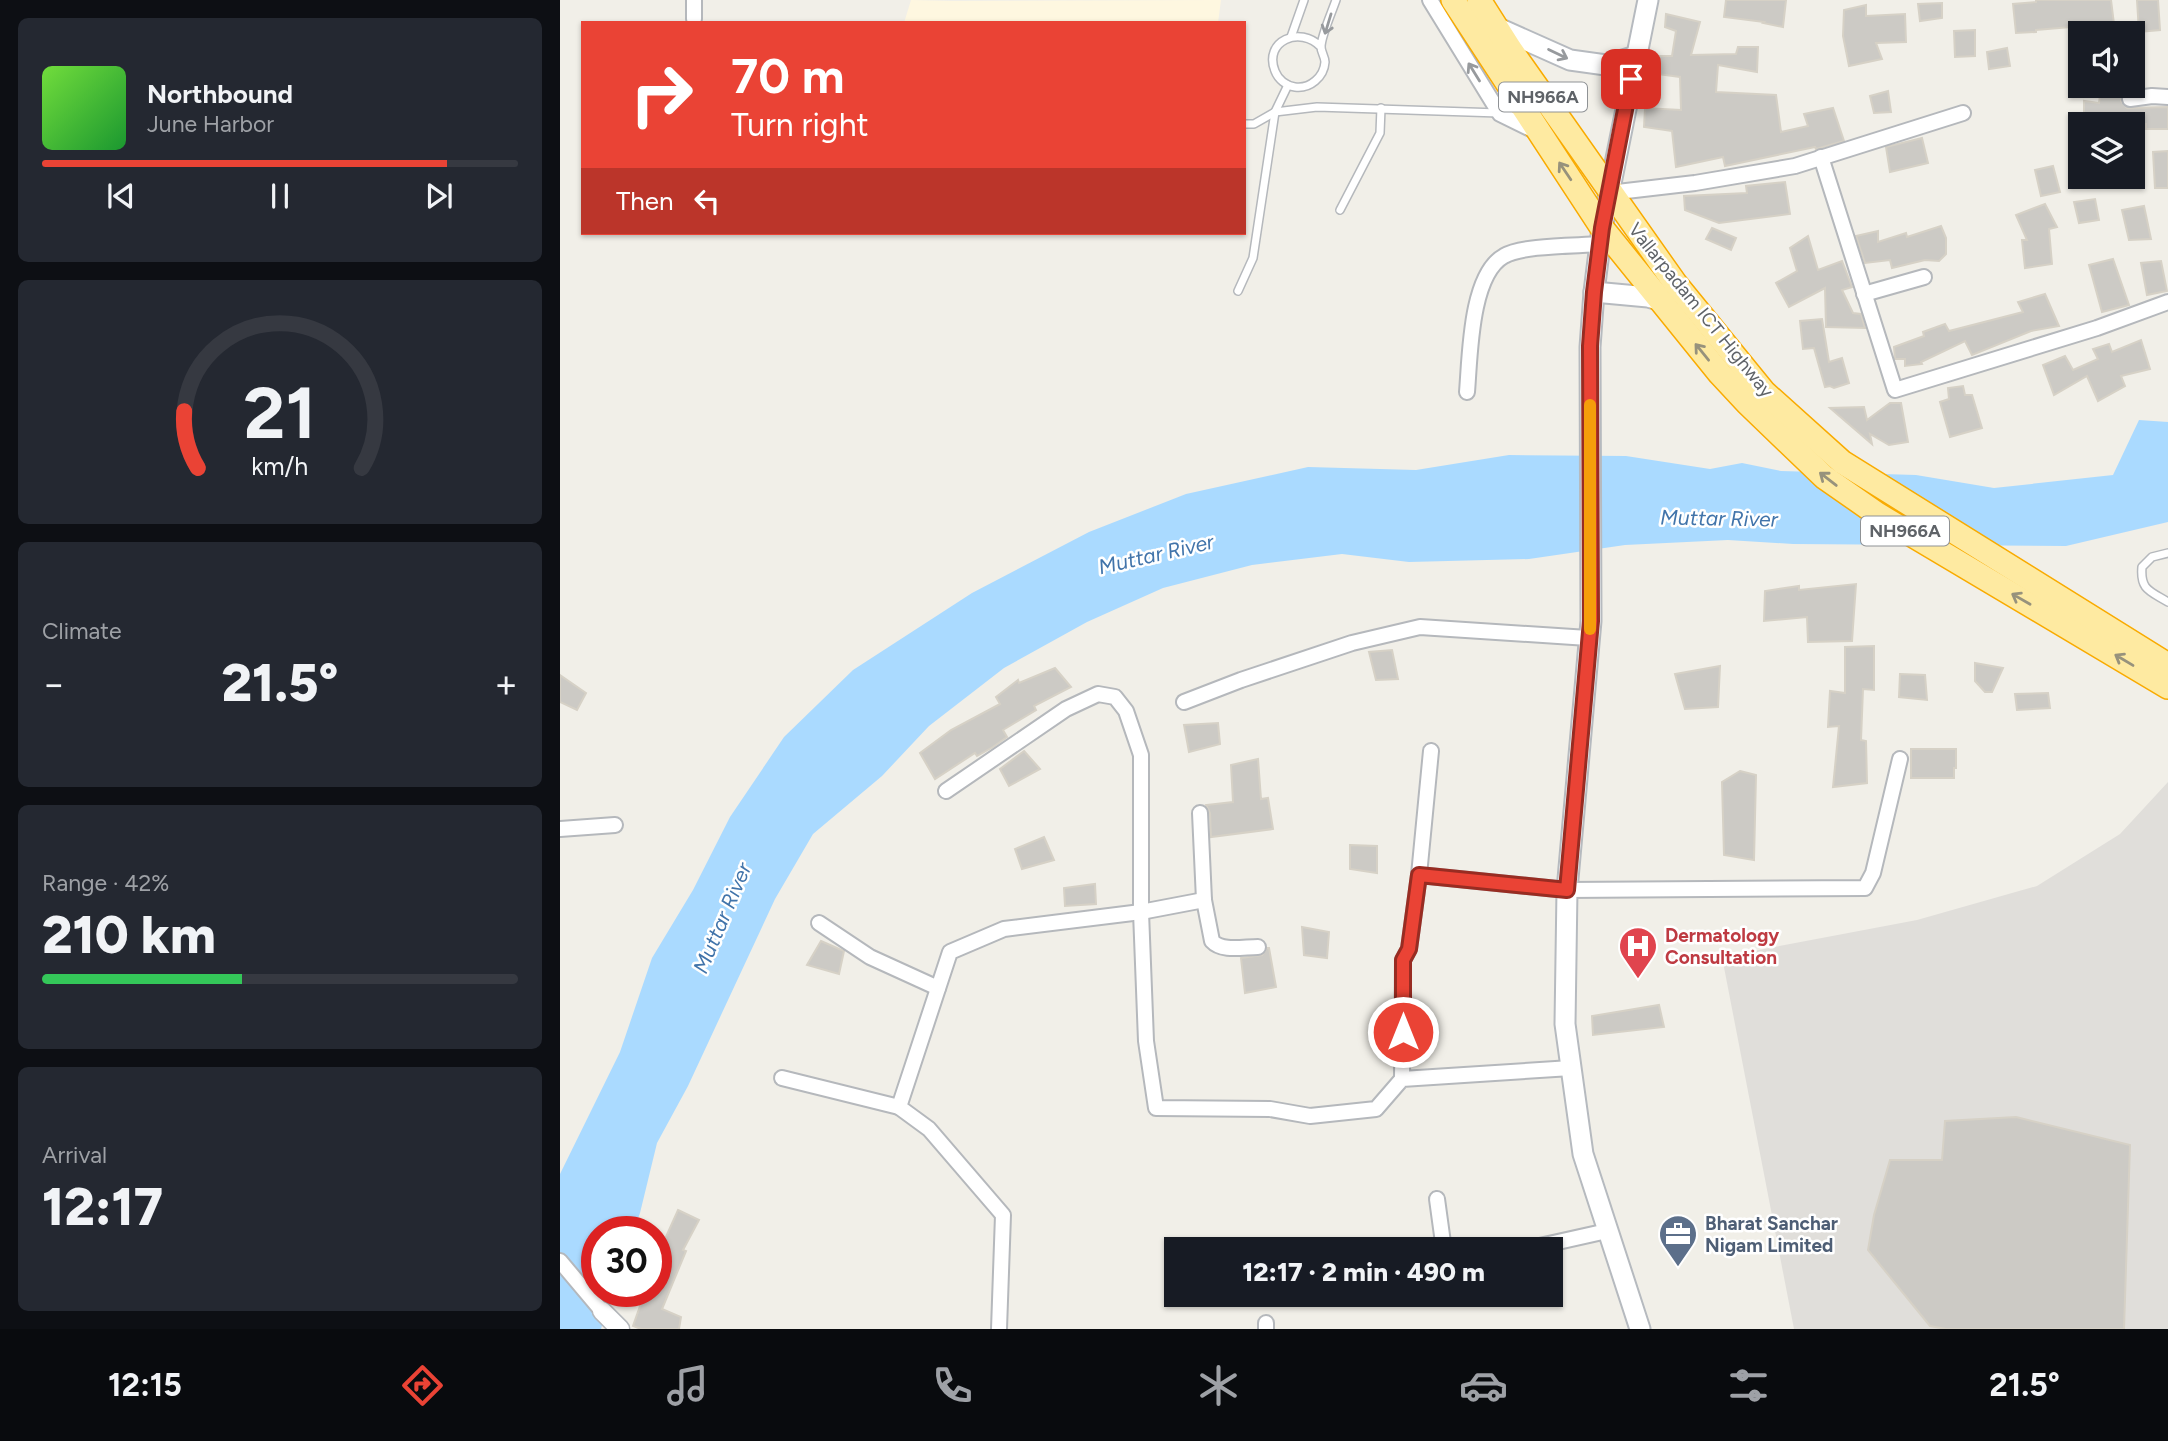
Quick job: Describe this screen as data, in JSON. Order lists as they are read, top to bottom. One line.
{"streets":{"highway":["NH966A","Vallarpadam ICT Highway"]},"water":["Muttar River"],"places":{"hospital":["Dermatology Consultation"],"office":["Bharat Sanchar Nigam Limited"]},"page":{"turn":["70 m","Turn right"],"song":["Northbound","June Harbor"],"then":"Then","tile":["Climate",["Range · 42%","210 km"],["Arrival","12:17"]],"heat":["−","21.5°","+"],"limit":"30","trip":"12:17 · 2 min · 490 m","tabs":["12:15","21.5°"],"gauge":["21","km/h"]}}
